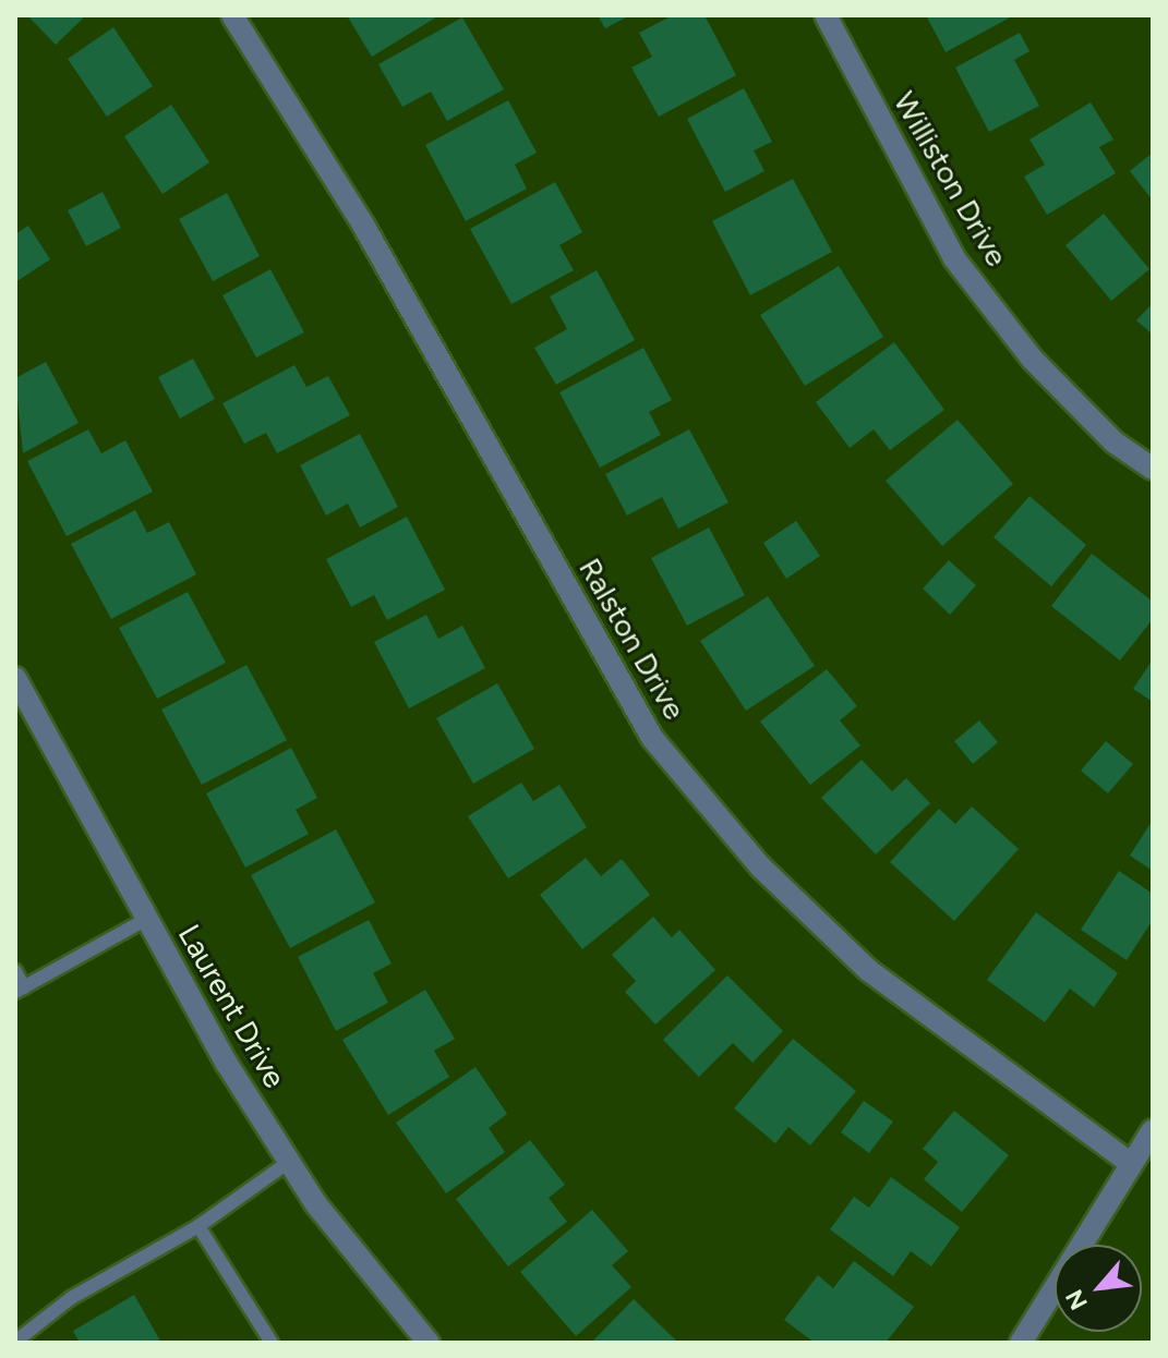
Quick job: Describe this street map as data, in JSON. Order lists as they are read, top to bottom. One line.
{"streets":{"street":["Williston Drive","Ralston Drive","Laurent Drive"]},"north":"bottom left"}
